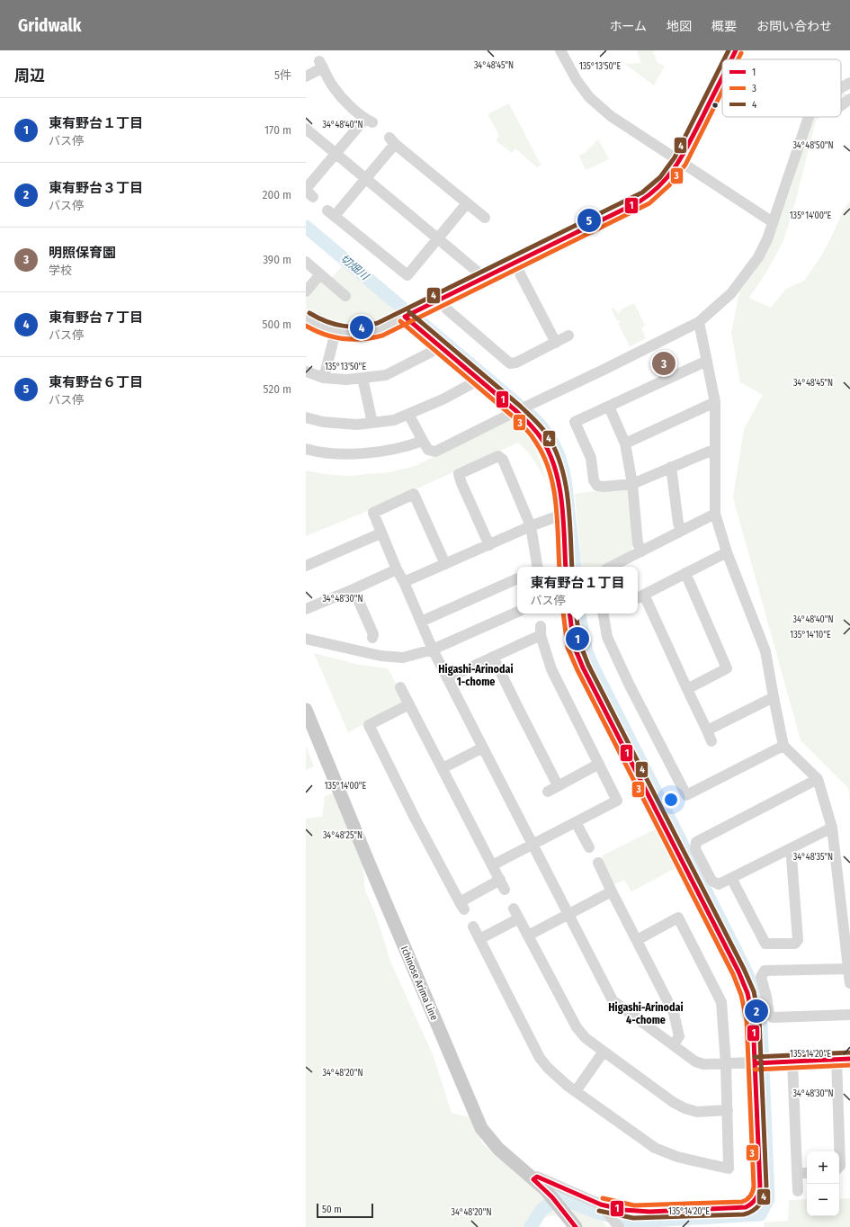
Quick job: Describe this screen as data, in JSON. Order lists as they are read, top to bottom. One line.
{"streets":{"main road":["Ichinose Arima Line"]},"districts":["Higashi-Arinodai 1-chome","Higashi-Arinodai 4-chome"],"water":["切畑川"],"lines":["transit line 1","transit line 4","transit line 3"],"legend":["1","3","4"],"scale_bar":"50 m","page":{"header":"Gridwalk","nav":["ホーム","地図","概要","お問い合わせ"],"heading":["周辺","5件"],"list":[{"mark":"1","name":"東有野台１丁目","note":"バス停","value":"170 m"},{"mark":"2","name":"東有野台３丁目","note":"バス停","value":"200 m"},{"mark":"3","name":"明照保育園","note":"学校","value":"390 m"},{"mark":"4","name":"東有野台７丁目","note":"バス停","value":"500 m"},{"mark":"5","name":"東有野台６丁目","note":"バス停","value":"520 m"}],"pins":["5","4","3","1","2"],"popup":["東有野台１丁目","バス停"],"map_buttons":["+","−"],"scale":"50 m"},"coordinates":["34°48'45\"N","135°13'50\"E","34°48'40\"N","34°48'50\"N","135°14'00\"E","34°48'30\"N","135°14'10\"E","34°48'25\"N","34°48'35\"N","135°14'20\"E","34°48'20\"N"]}
